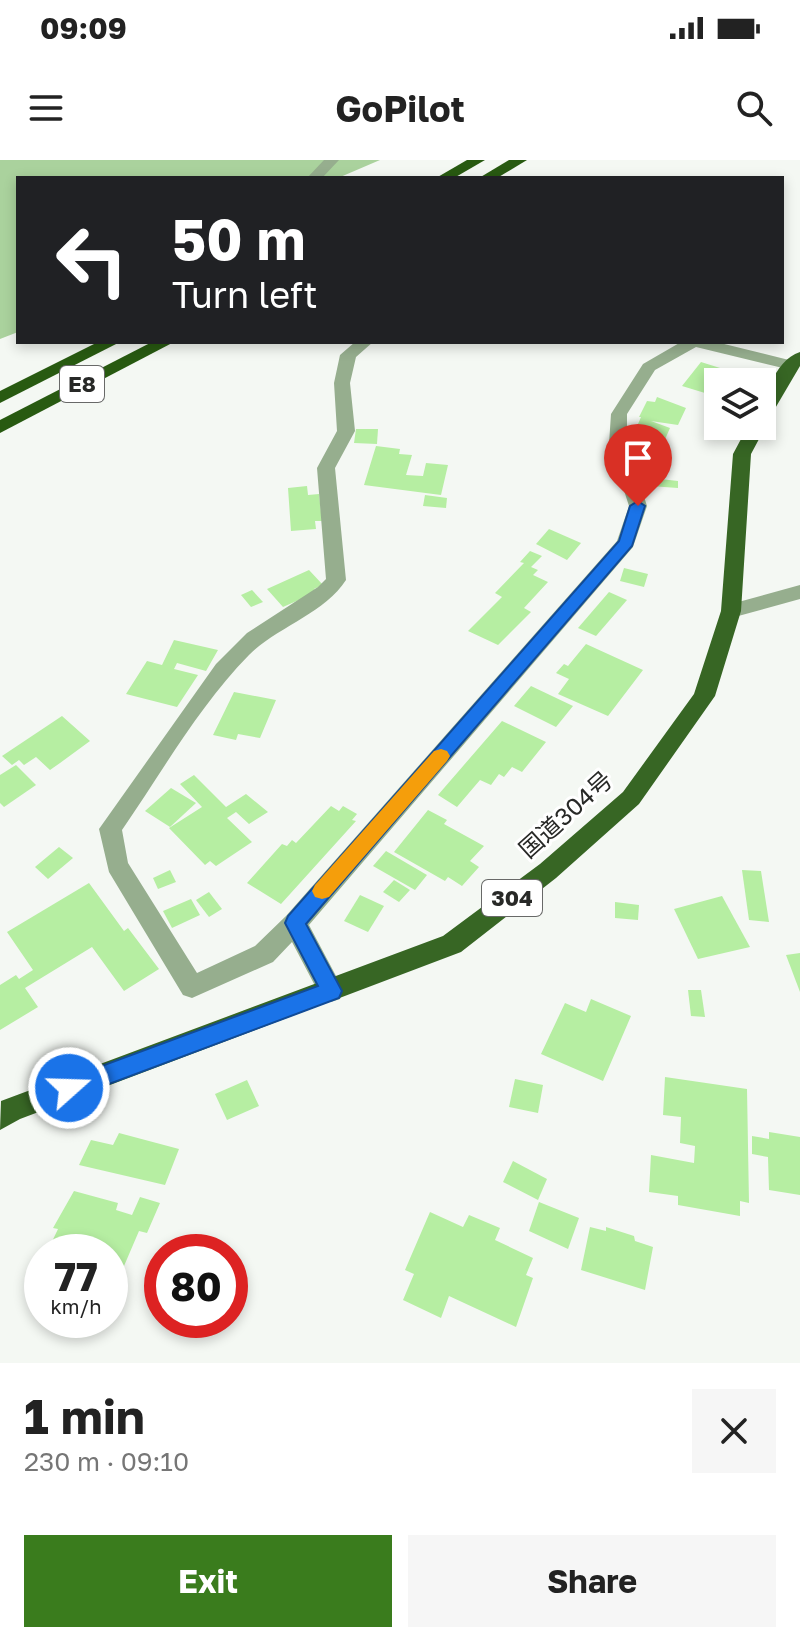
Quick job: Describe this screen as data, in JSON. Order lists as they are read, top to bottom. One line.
{"streets":{"highway":["E8","国道304号","304"]},"page":{"status":"09:09","header":"GoPilot","turn":["50 m","Turn left"],"speed":"77 km/h","limit":"80","heading":["1 min","230 m · 09:10"],"buttons":["Exit","Share"]}}
